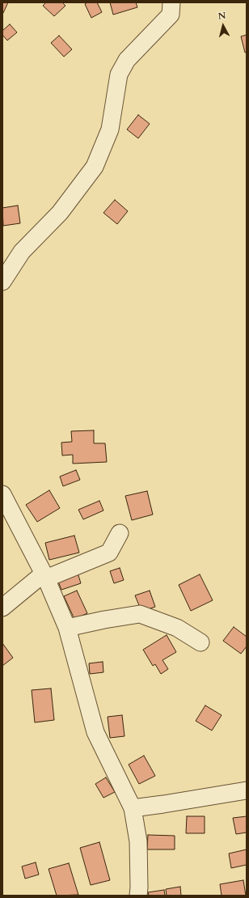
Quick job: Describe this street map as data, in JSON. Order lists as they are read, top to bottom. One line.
{"north":"top"}
